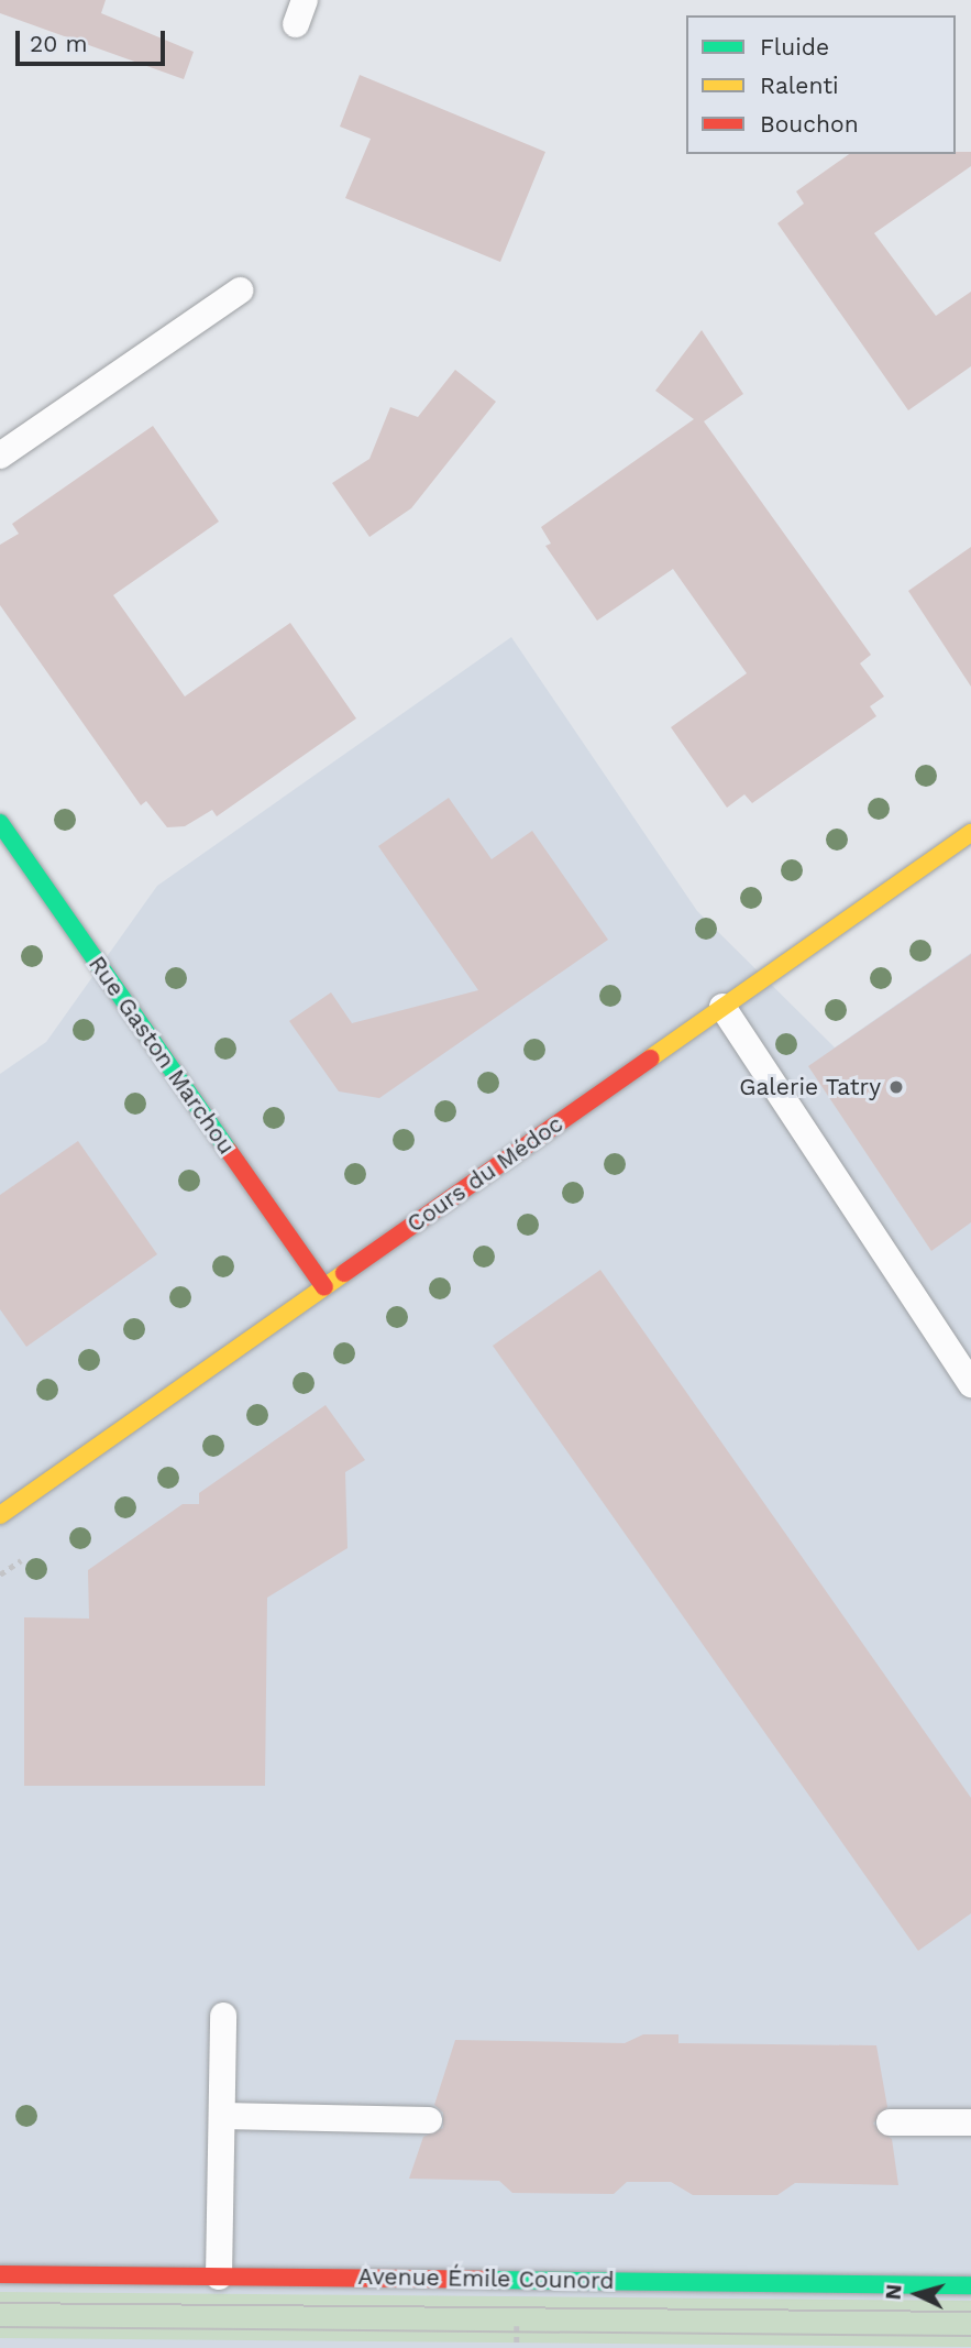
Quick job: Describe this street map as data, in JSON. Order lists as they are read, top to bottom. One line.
{"streets":{"street":["Rue Gaston Marchou","Cours du Médoc","Avenue Émile Counord"]},"crossings":[["Rue Gaston Marchou","Cours du Médoc"]],"places":["Galerie Tatry"],"legend":["Fluide","Ralenti","Bouchon"],"scale_bar":"20 m","north":"left"}
